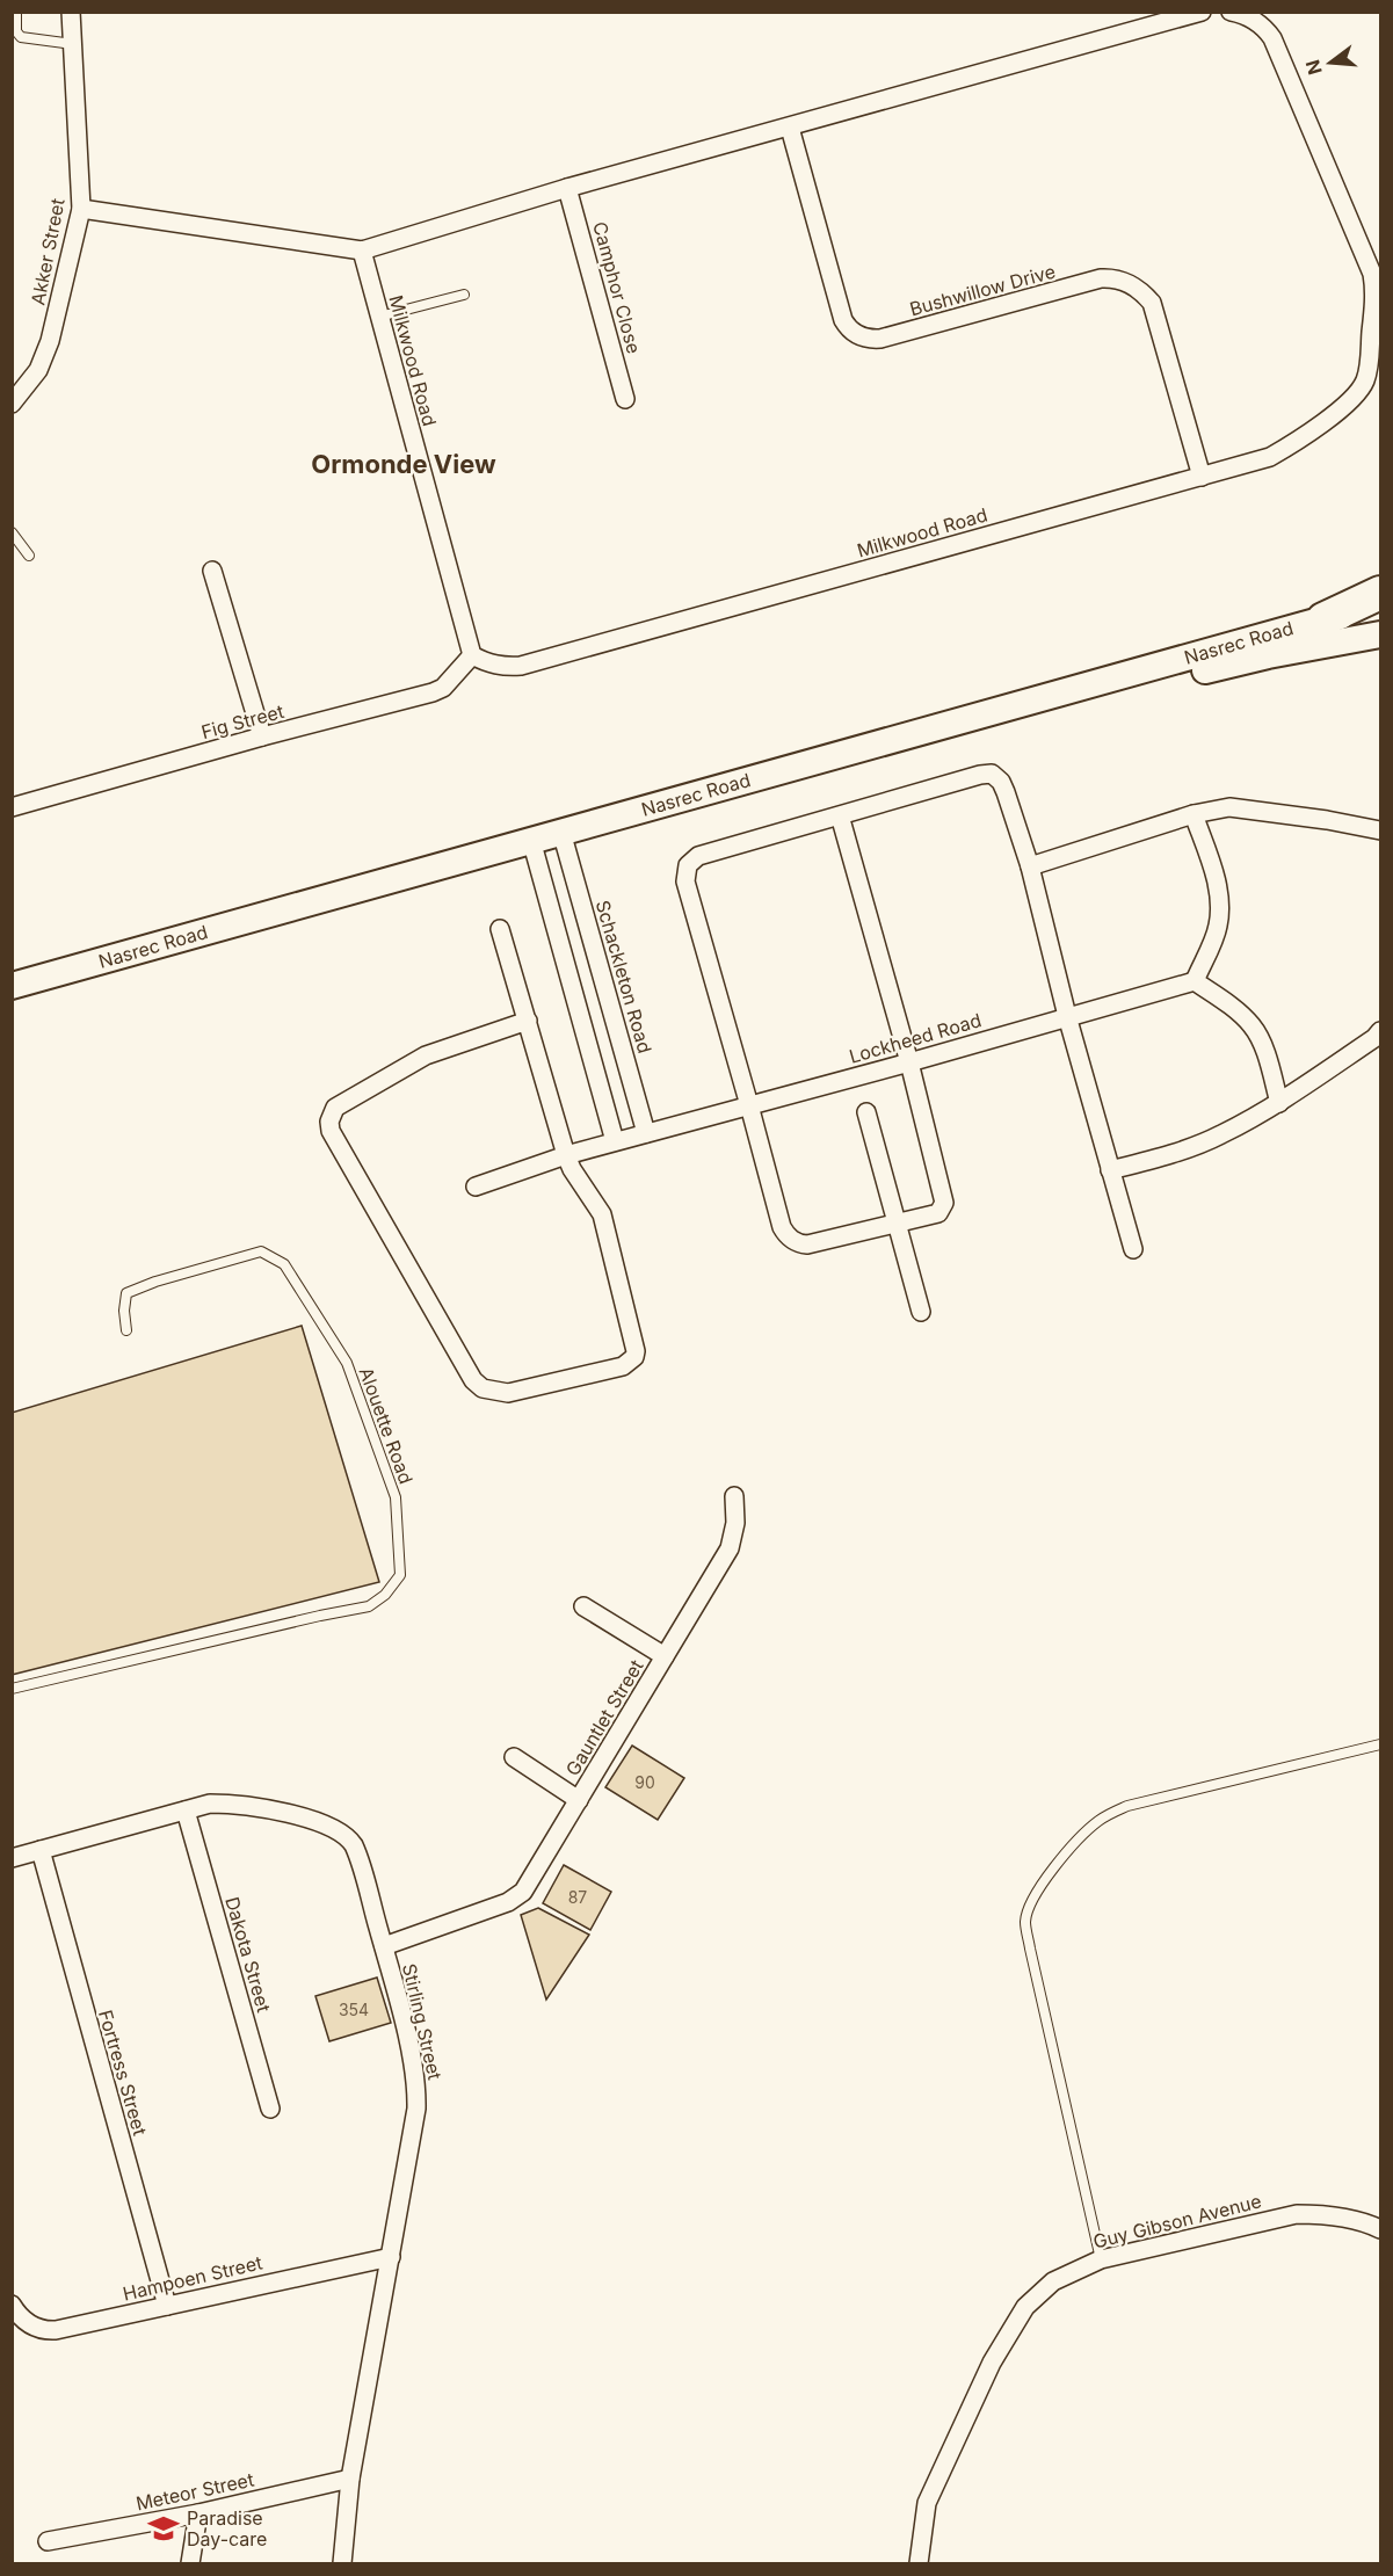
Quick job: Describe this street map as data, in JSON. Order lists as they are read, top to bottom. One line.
{"streets":{"main road":["Nasrec Road"],"street":["Akker Street","Camphor Close","Bushwillow Drive","Milkwood Road","Fig Street","Schackleton Road","Lockheed Road","Gauntlet Street","Dakota Street","Stirling Street","Fortress Street","Guy Gibson Avenue","Hampoen Street","Meteor Street"],"lane":["Alouette Road"]},"crossings":[["Bushwillow Drive","Milkwood Road"],["Milkwood Road","Fig Street"],["Nasrec Road","Schackleton Road"],["Schackleton Road","Lockheed Road"],["Gauntlet Street","Stirling Street"],["Dakota Street","Stirling Street"],["Stirling Street","Fortress Street"],["Stirling Street","Hampoen Street"],["Stirling Street","Meteor Street"],["Fortress Street","Hampoen Street"]],"districts":["Ormonde View"],"places":{"school or university":["Paradise Day-care"]},"house_numbers":["90","87","354"],"north":"left"}
